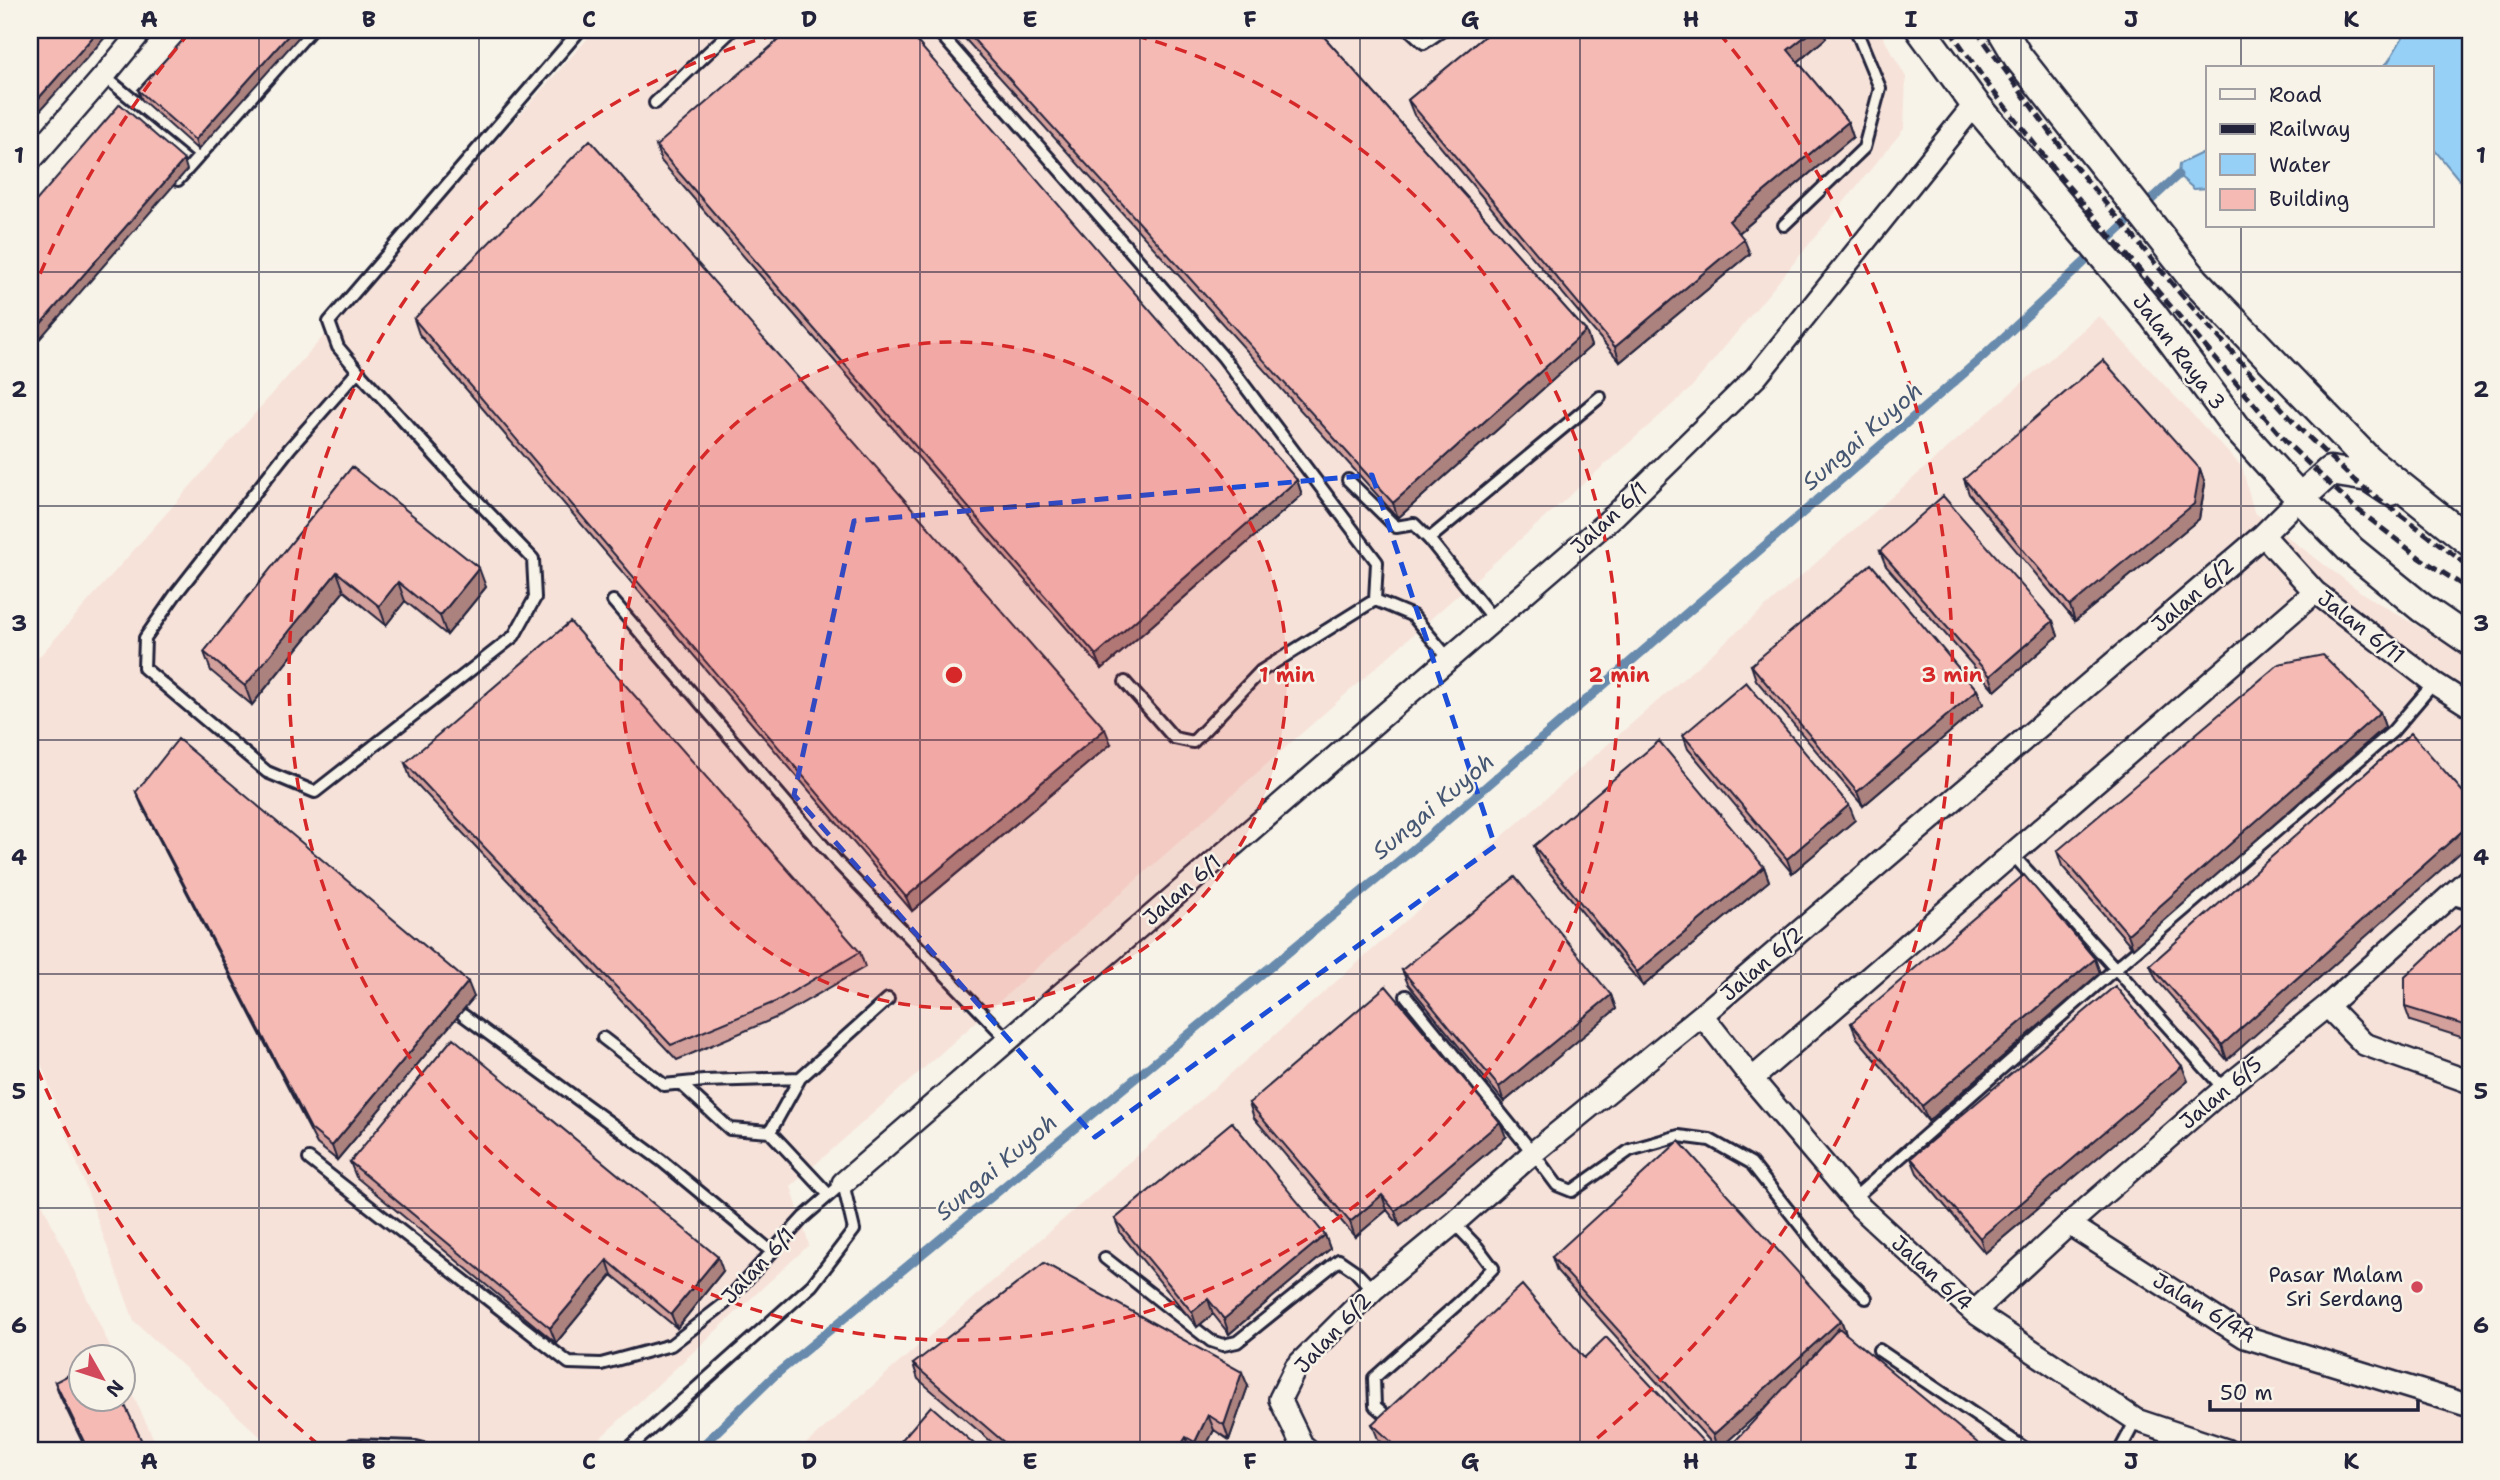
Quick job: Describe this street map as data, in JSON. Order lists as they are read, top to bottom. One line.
{"streets":{"street":["Jalan Raya 3","Jalan 6/1","Jalan 6/2","Jalan 6/11","Jalan 6/5","Jalan 6/4","Jalan 6/4A"]},"crossings":[["Jalan Raya 3","Jalan 6/1"],["Jalan Raya 3","Jalan 6/2"],["Jalan 6/2","Jalan 6/11"],["Jalan 6/2","Jalan 6/4"],["Jalan 6/5","Jalan 6/4"],["Jalan 6/5","Jalan 6/4A"]],"water":["Sungai Kuyoh"],"places":["Pasar Malam Sri Serdang"],"legend":["Road","Railway","Water","Building"],"scale_bar":"50 m","north":"bottom right","grid":{"columns":["A","B","C","D","E","F","G","H","I","J","K"],"rows":["1","2","3","4","5","6"]},"rings":["1 min","2 min","3 min"]}
